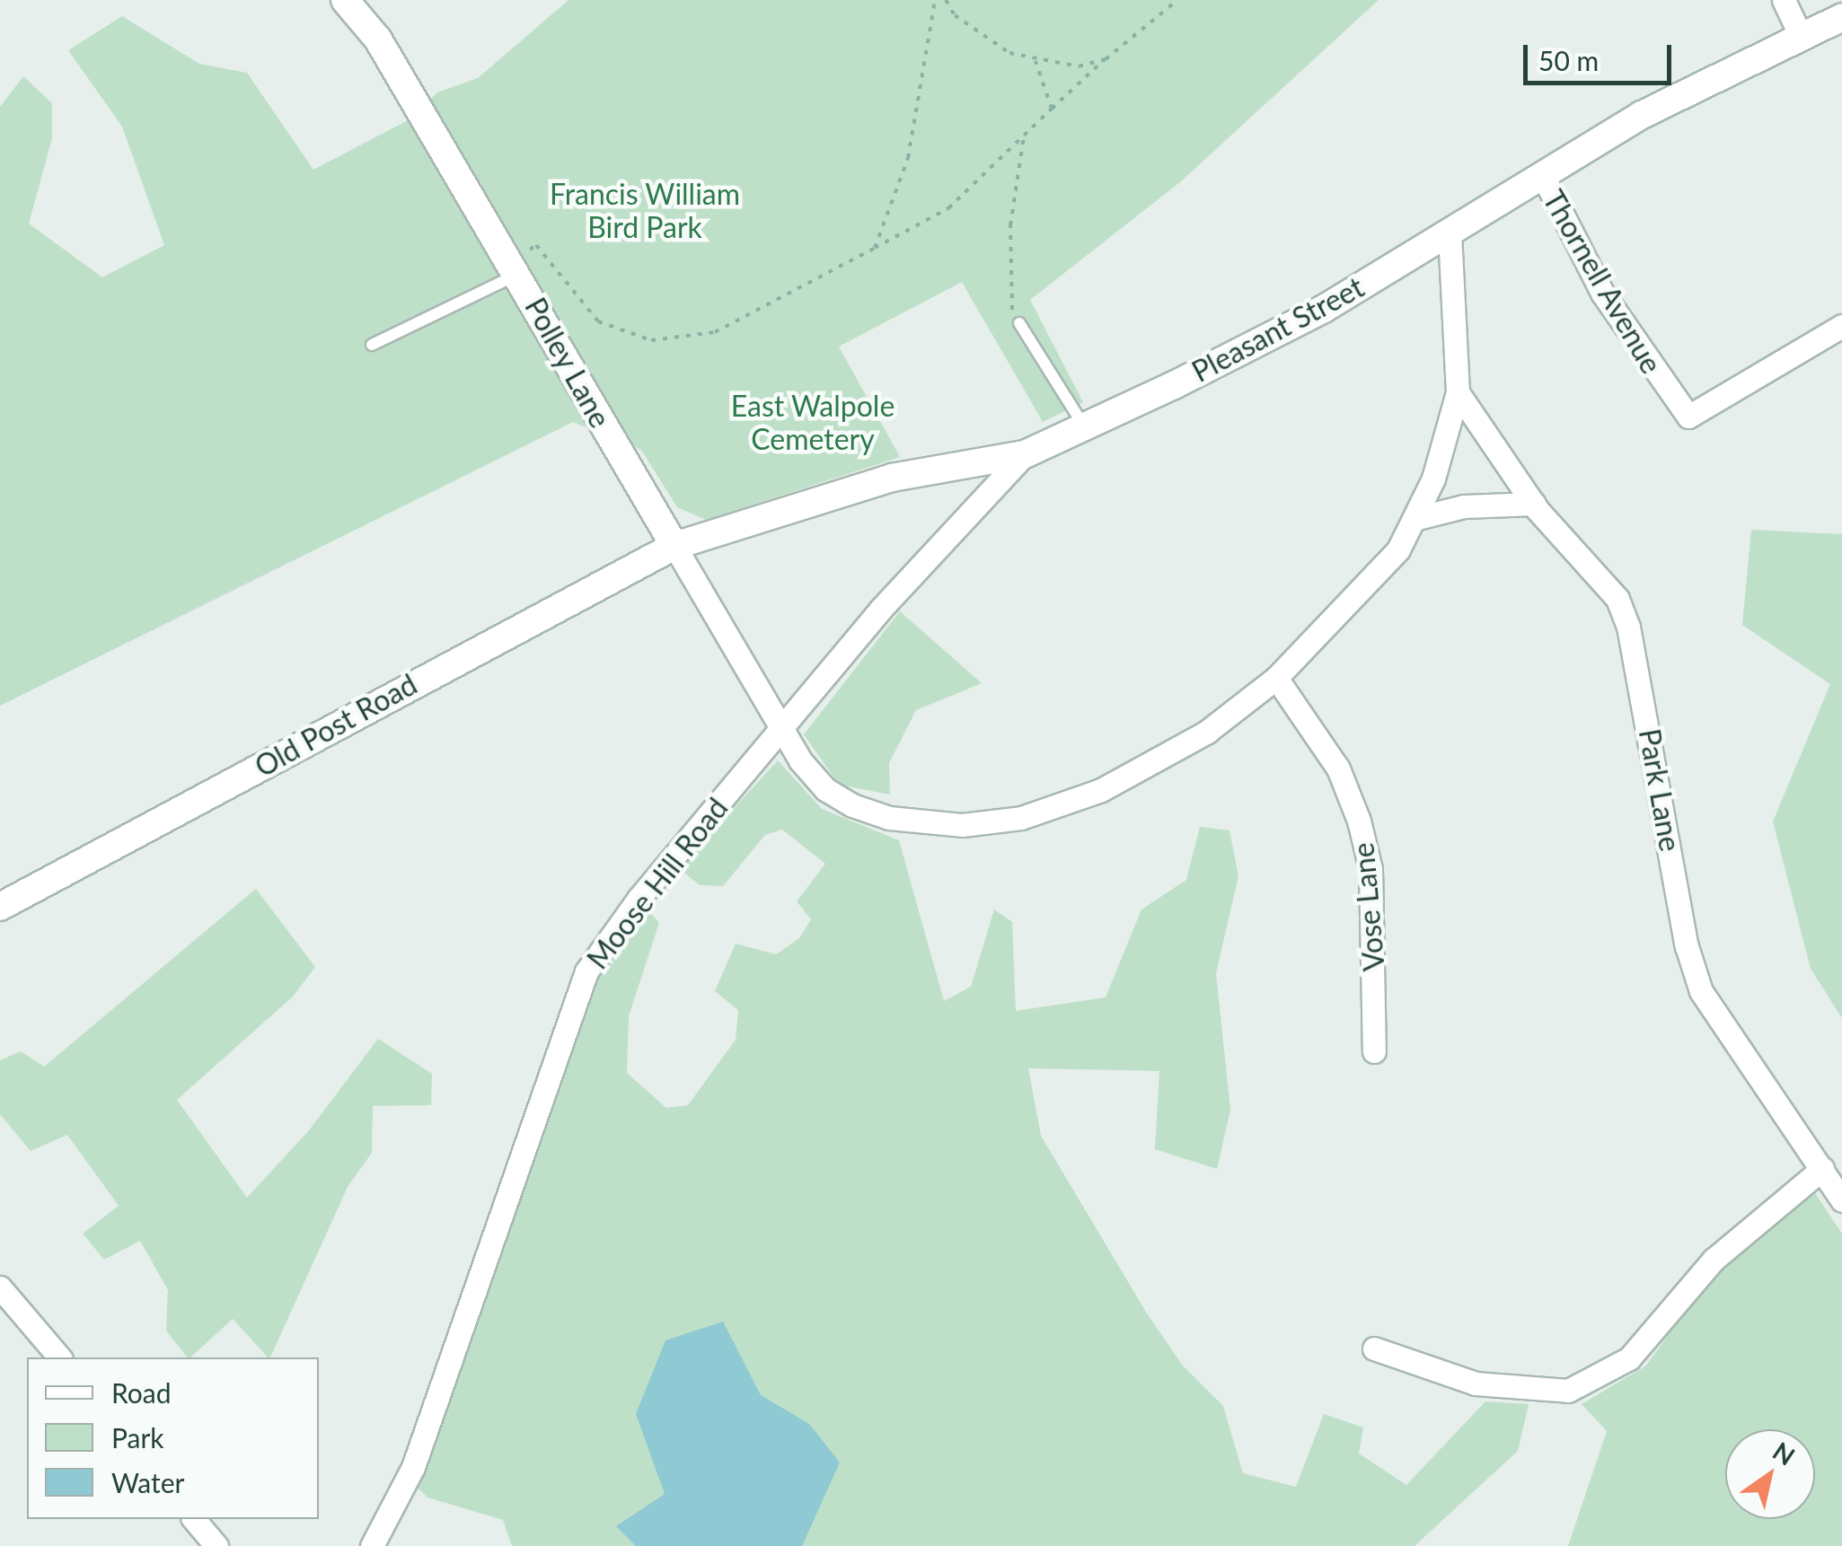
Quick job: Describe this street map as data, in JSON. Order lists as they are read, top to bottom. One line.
{"streets":{"street":["Thornell Avenue","Pleasant Street","Polley Lane","Old Post Road","Park Lane","Moose Hill Road","Vose Lane"]},"crossings":[["Thornell Avenue","Pleasant Street"],["Pleasant Street","Polley Lane"],["Pleasant Street","Old Post Road"],["Pleasant Street","Moose Hill Road"],["Polley Lane","Old Post Road"],["Polley Lane","Park Lane"],["Polley Lane","Moose Hill Road"],["Polley Lane","Vose Lane"]],"parks":["Francis William Bird Park","East Walpole Cemetery"],"legend":["Road","Park","Water"],"scale_bar":"50 m","north":"top right"}
